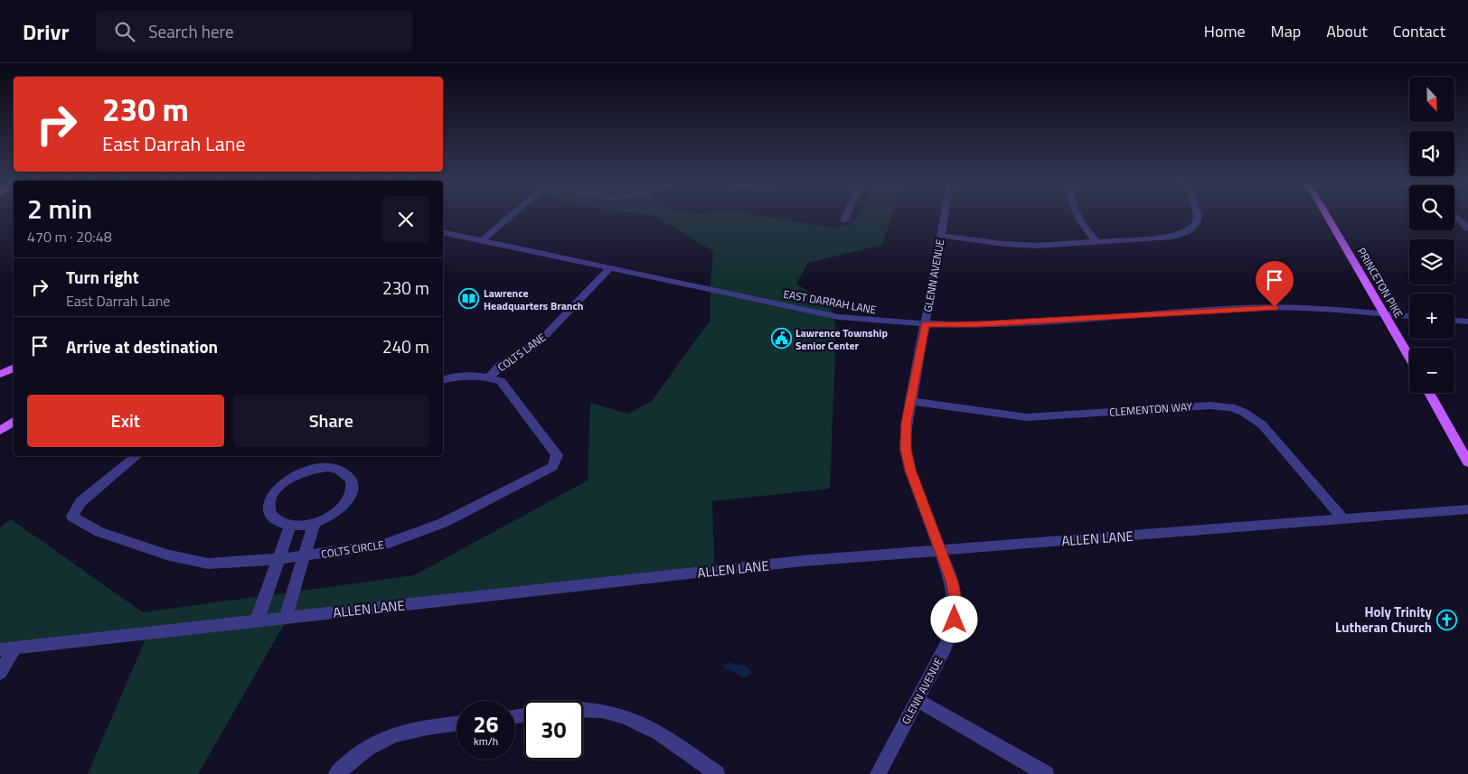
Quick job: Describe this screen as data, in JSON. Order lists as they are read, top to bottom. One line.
{"streets":{"main road":["PRINCETON PIKE"],"street":["GLENN AVENUE","EAST DARRAH LANE","COLTS LANE","CLEMENTON WAY","ALLEN LANE","COLTS CIRCLE"]},"crossings":[["GLENN AVENUE","EAST DARRAH LANE"],["GLENN AVENUE","CLEMENTON WAY"],["GLENN AVENUE","ALLEN LANE"],["PRINCETON PIKE","EAST DARRAH LANE"],["EAST DARRAH LANE","COLTS LANE"],["COLTS LANE","COLTS CIRCLE"],["CLEMENTON WAY","ALLEN LANE"]],"places":{"library":["Lawrence Headquarters Branch"],"public building":["Lawrence Township Senior Center"],"church":["Holy Trinity Lutheran Church"]},"north":"bottom","page":{"header":"Drivr","search":"Search here","nav":["Home","Map","About","Contact"],"map_buttons":["+","−"],"turn":["230 m","East Darrah Lane"],"heading":["2 min","470 m · 20:48"],"list":[{"name":"Turn right","note":"East Darrah Lane","value":"230 m"},{"name":"Arrive at destination","value":"240 m"}],"buttons":["Exit","Share"],"speed":"26 km/h","limit":"30"}}
